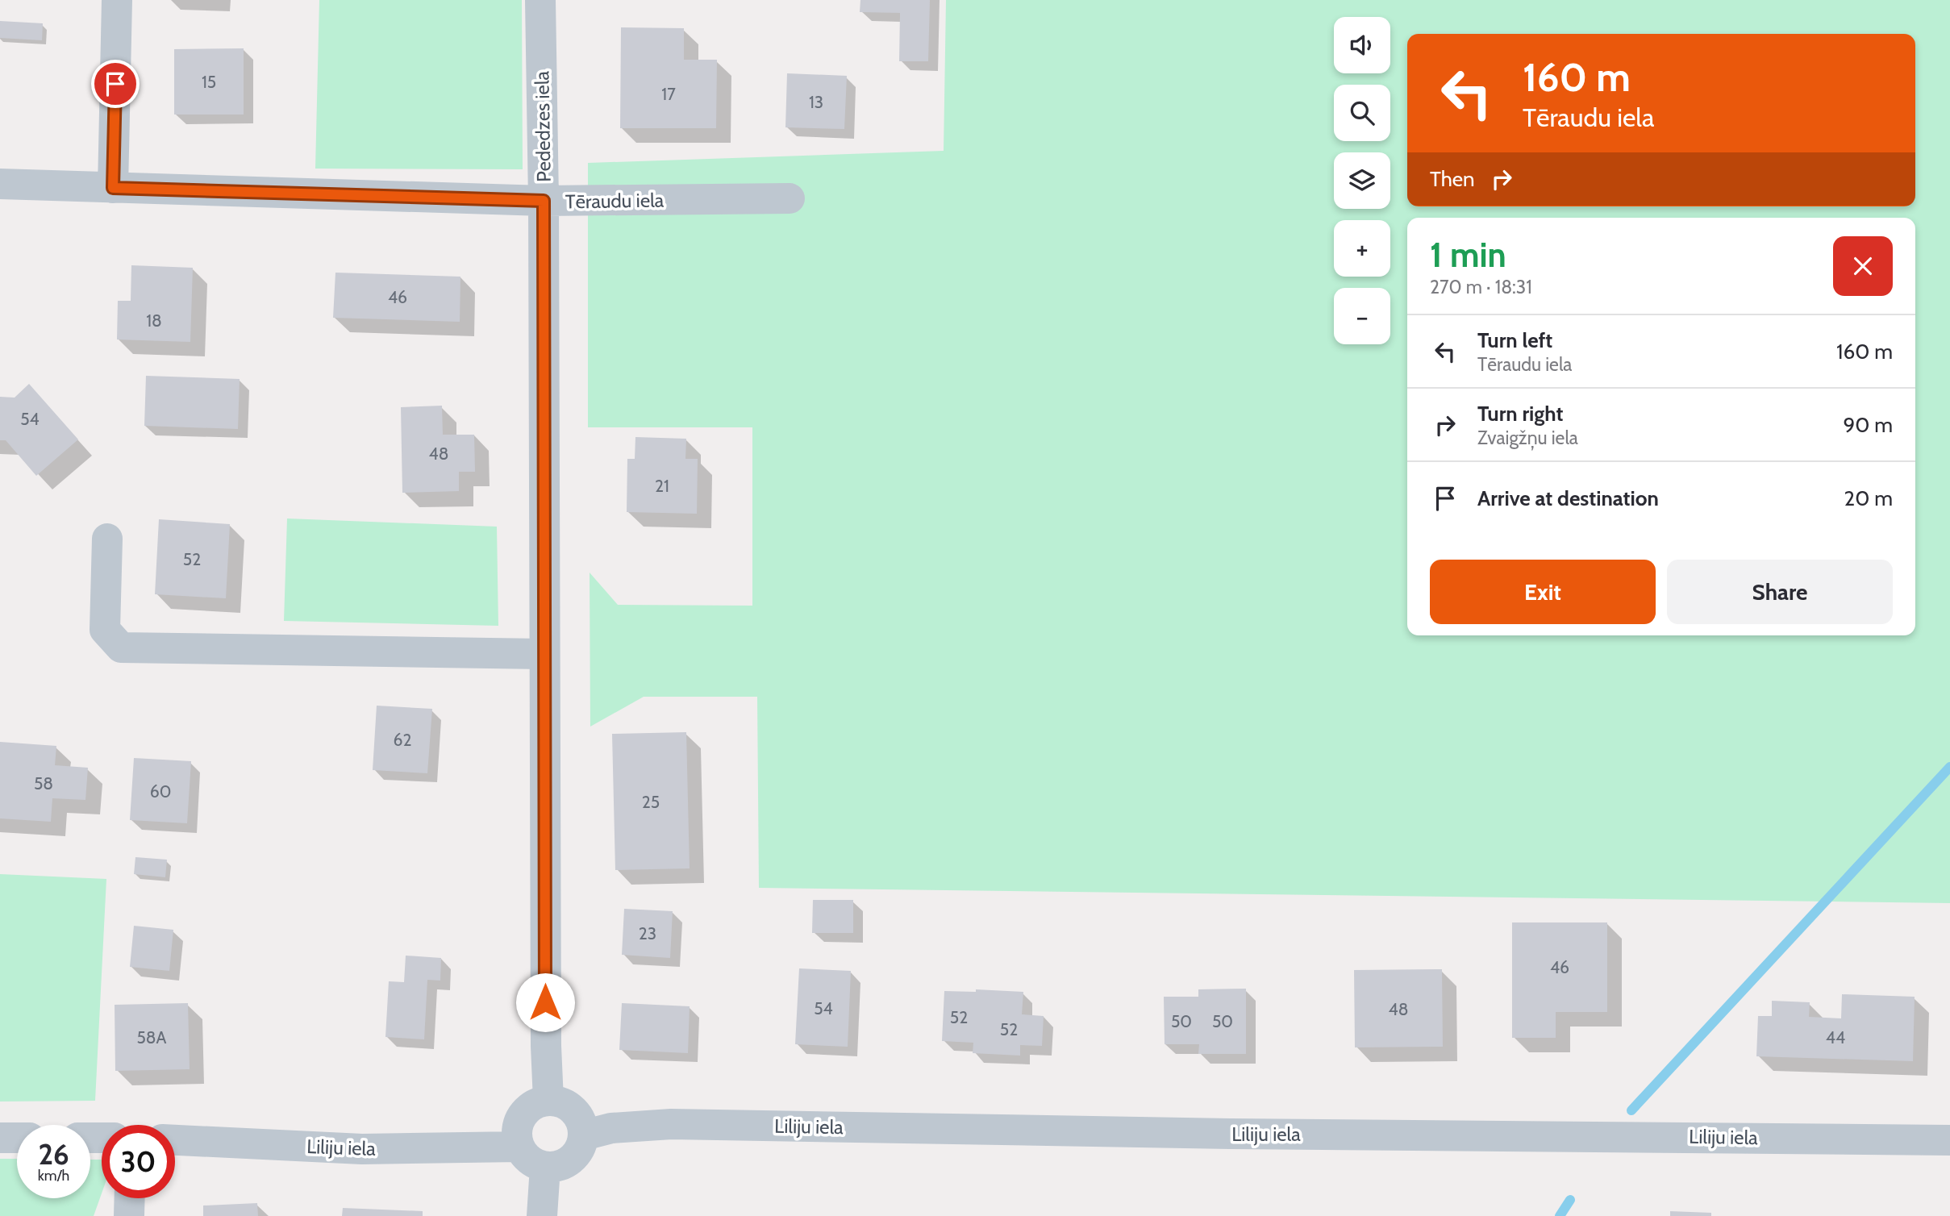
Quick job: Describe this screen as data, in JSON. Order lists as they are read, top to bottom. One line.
{"streets":{"street":["Pededzes iela","Tēraudu iela","Liliju iela"]},"crossings":[["Pededzes iela","Tēraudu iela"],["Pededzes iela","Liliju iela"]],"house_numbers":["15","17","13","46","18","54","48","21","52","62","58","60","25","23","46","54","48","52","50","50","52","58A","44"],"page":{"map_buttons":["+","−"],"turn":["160 m","Tēraudu iela"],"then":"Then","heading":["1 min","270 m · 18:31"],"list":[{"name":"Turn left","note":"Tēraudu iela","value":"160 m"},{"name":"Turn right","note":"Zvaigžņu iela","value":"90 m"},{"name":"Arrive at destination","value":"20 m"}],"buttons":["Exit","Share"],"speed":"26 km/h","limit":"30"}}
